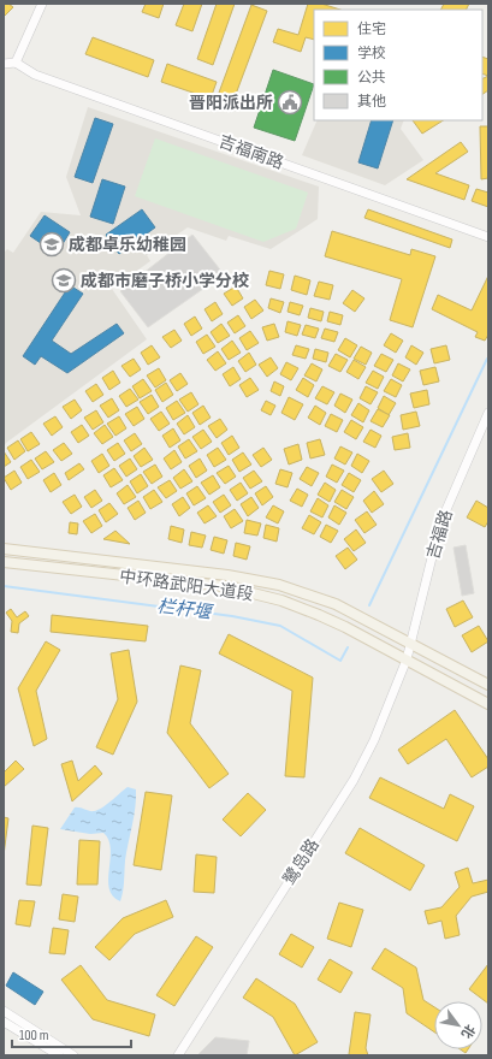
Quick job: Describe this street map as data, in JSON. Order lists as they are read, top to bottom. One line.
{"streets":{"main road":["中环路武阳大道段"],"street":["吉福南路","吉福路","鹭岛路"]},"crossings":[["吉福路","中环路武阳大道段"],["吉福路","鹭岛路"],["中环路武阳大道段","鹭岛路"]],"water":["栏杆堰"],"places":{"public building":["晋阳派出所"],"school or university":["成都卓乐幼稚园","成都市磨子桥小学分校"]},"legend":["住宅","学校","公共","其他"],"scale_bar":"100 m","north":"bottom right"}
